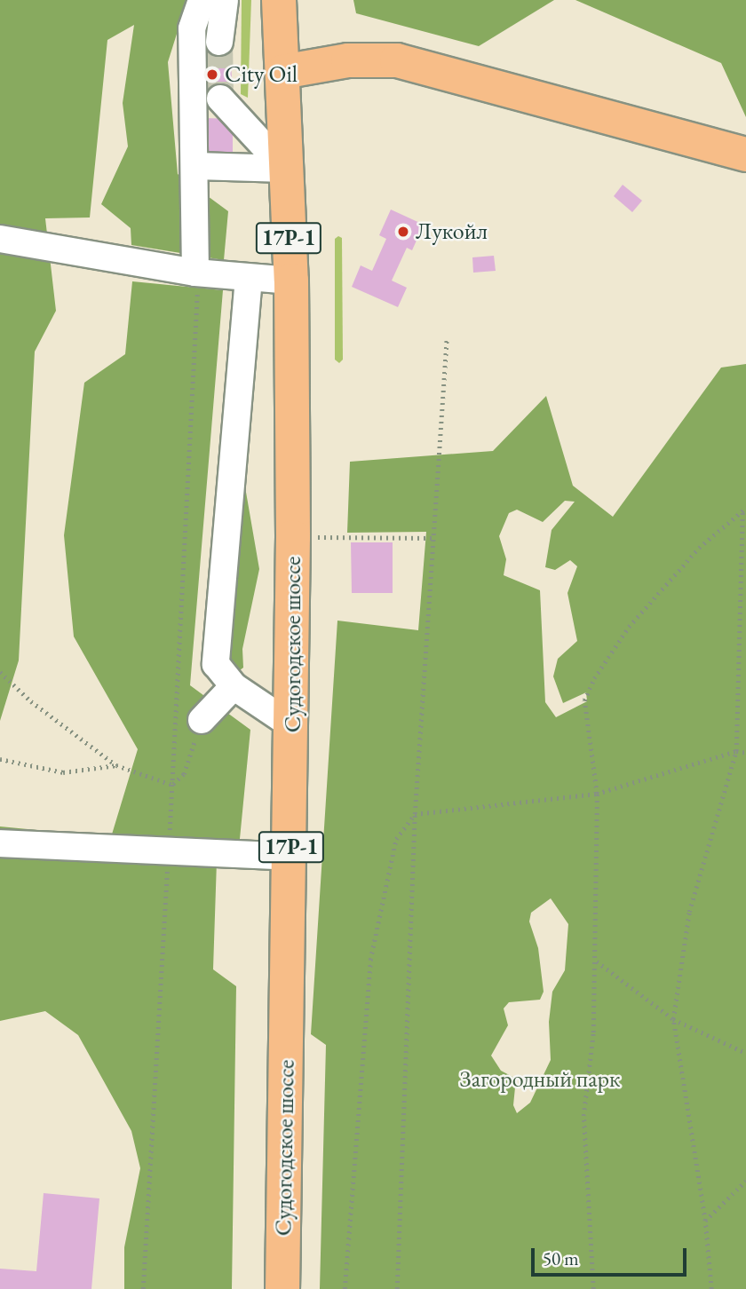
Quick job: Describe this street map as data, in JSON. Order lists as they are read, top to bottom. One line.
{"streets":{"main road":["17Р-1","Судогодское шоссе"]},"parks":["Загородный парк"],"places":["City Oil","Лукойл"],"scale_bar":"50 m"}
